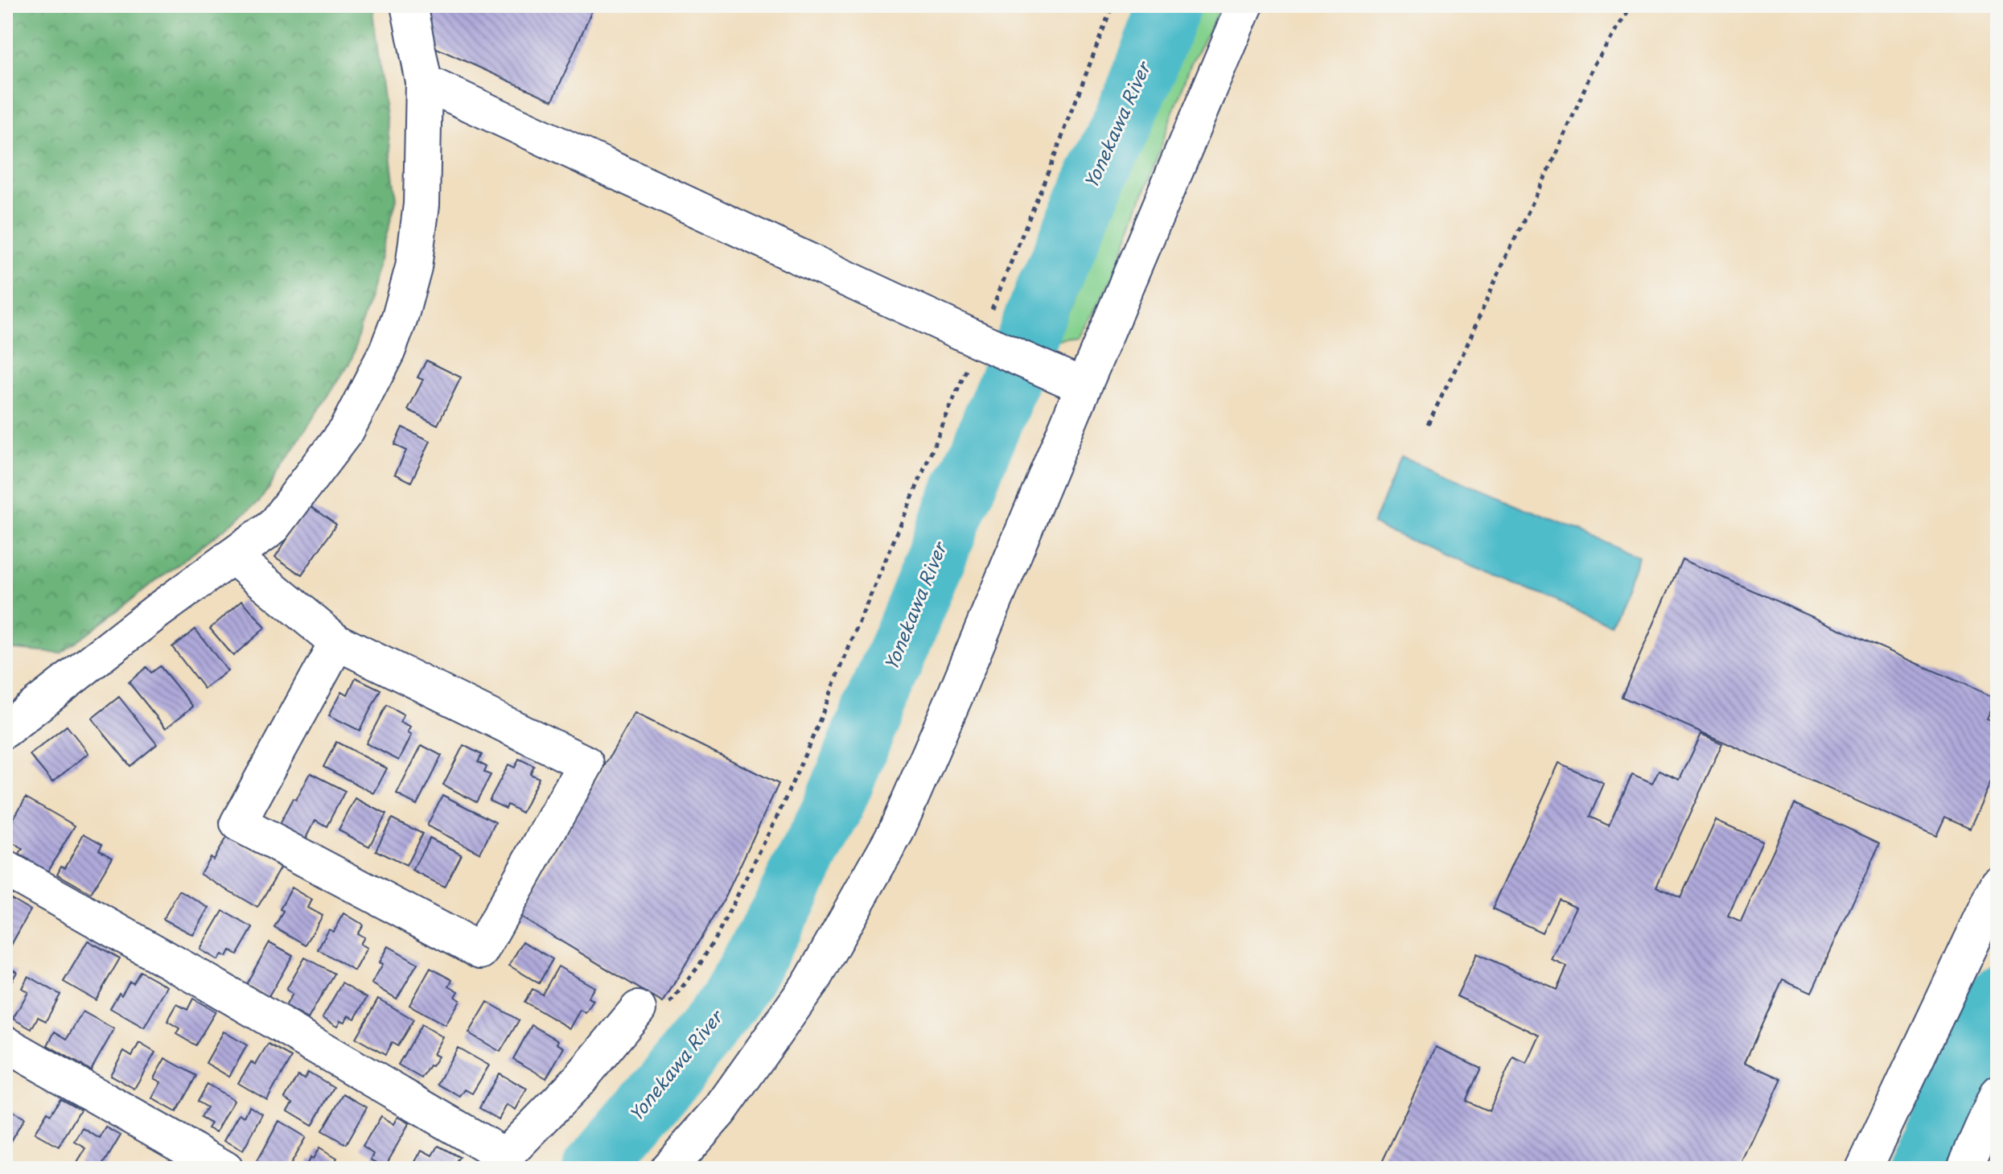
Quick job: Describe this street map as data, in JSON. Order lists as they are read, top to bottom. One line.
{"water":["Yonekawa River"]}
